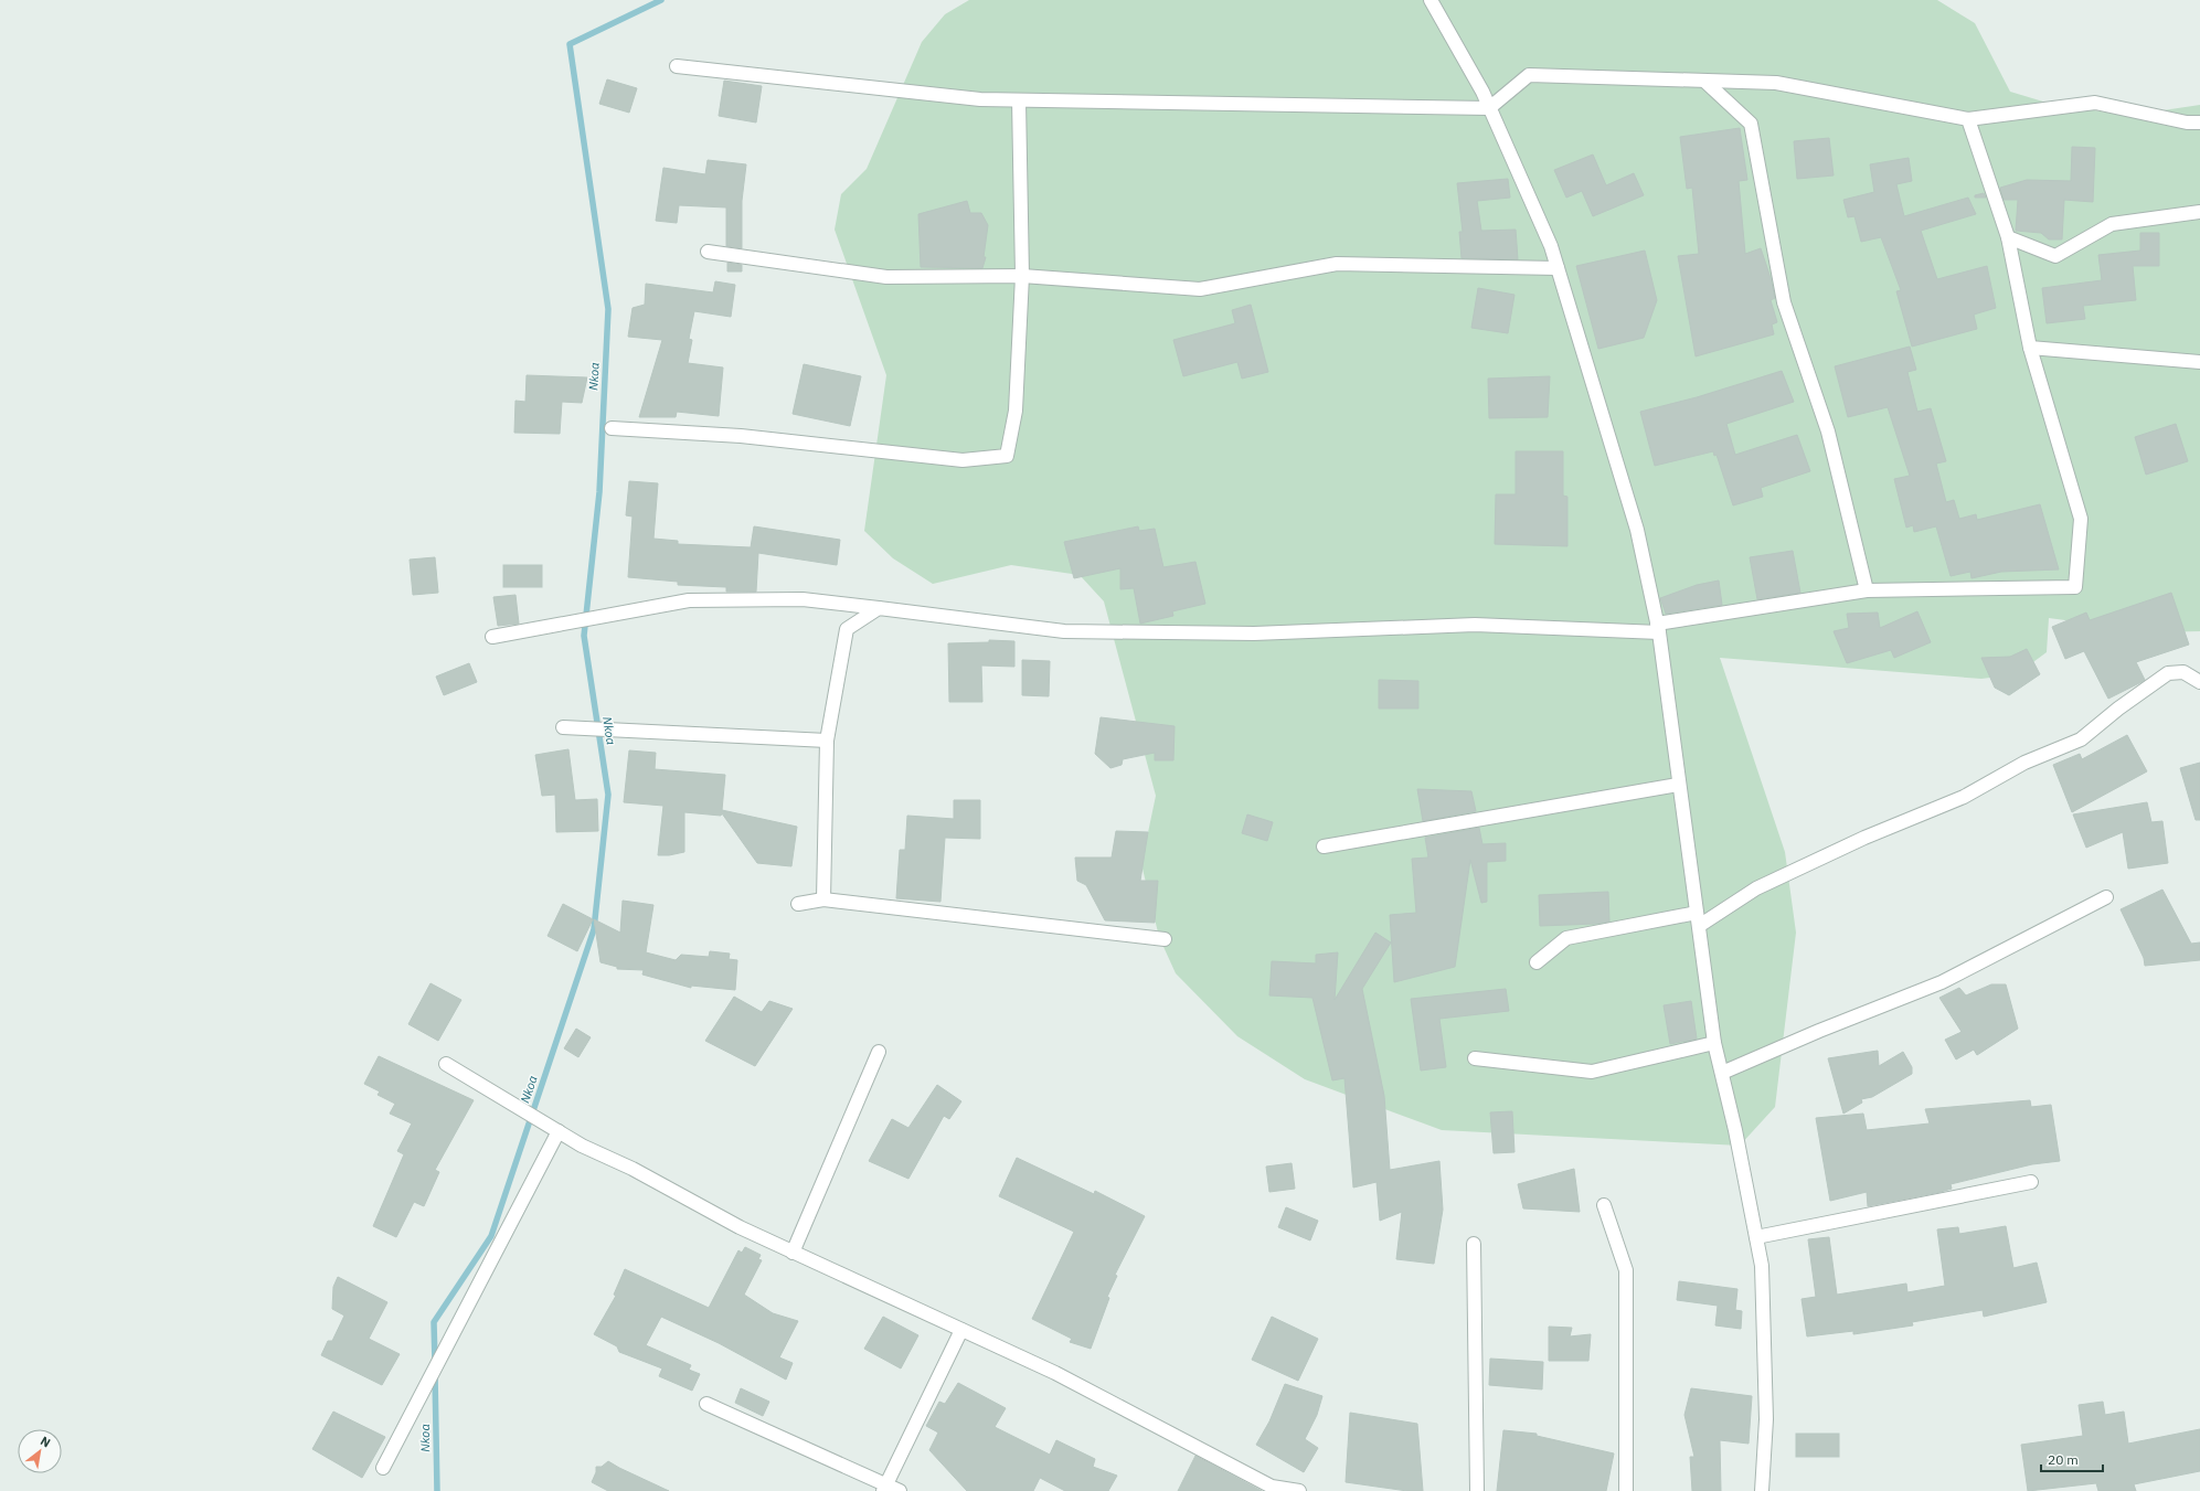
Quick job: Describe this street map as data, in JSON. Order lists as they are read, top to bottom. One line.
{"water":["Nkoa"],"scale_bar":"20 m","north":"top right"}
